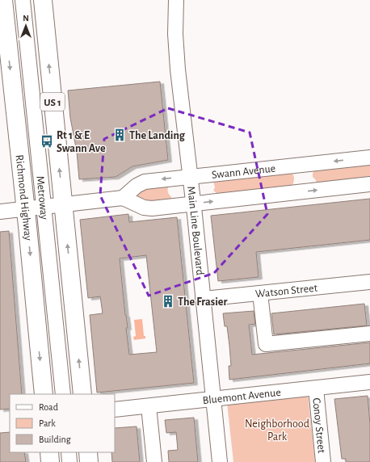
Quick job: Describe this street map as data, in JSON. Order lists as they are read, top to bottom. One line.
{"streets":{"highway":["US 1","Richmond Highway"],"street":["Swann Avenue","Metroway","Main Line Boulevard","Watson Street","Bluemont Avenue","Conoy Street"]},"crossings":[["Swann Avenue","Main Line Boulevard"],["Main Line Boulevard","Watson Street"],["Main Line Boulevard","Bluemont Avenue"],["Bluemont Avenue","Conoy Street"]],"parks":["Neighborhood Park"],"places":{"building":["The Landing","The Frasier"],"bus stop":["Rt 1 & E Swann Ave"]},"legend":["Road","Park","Building"],"north":"top"}
